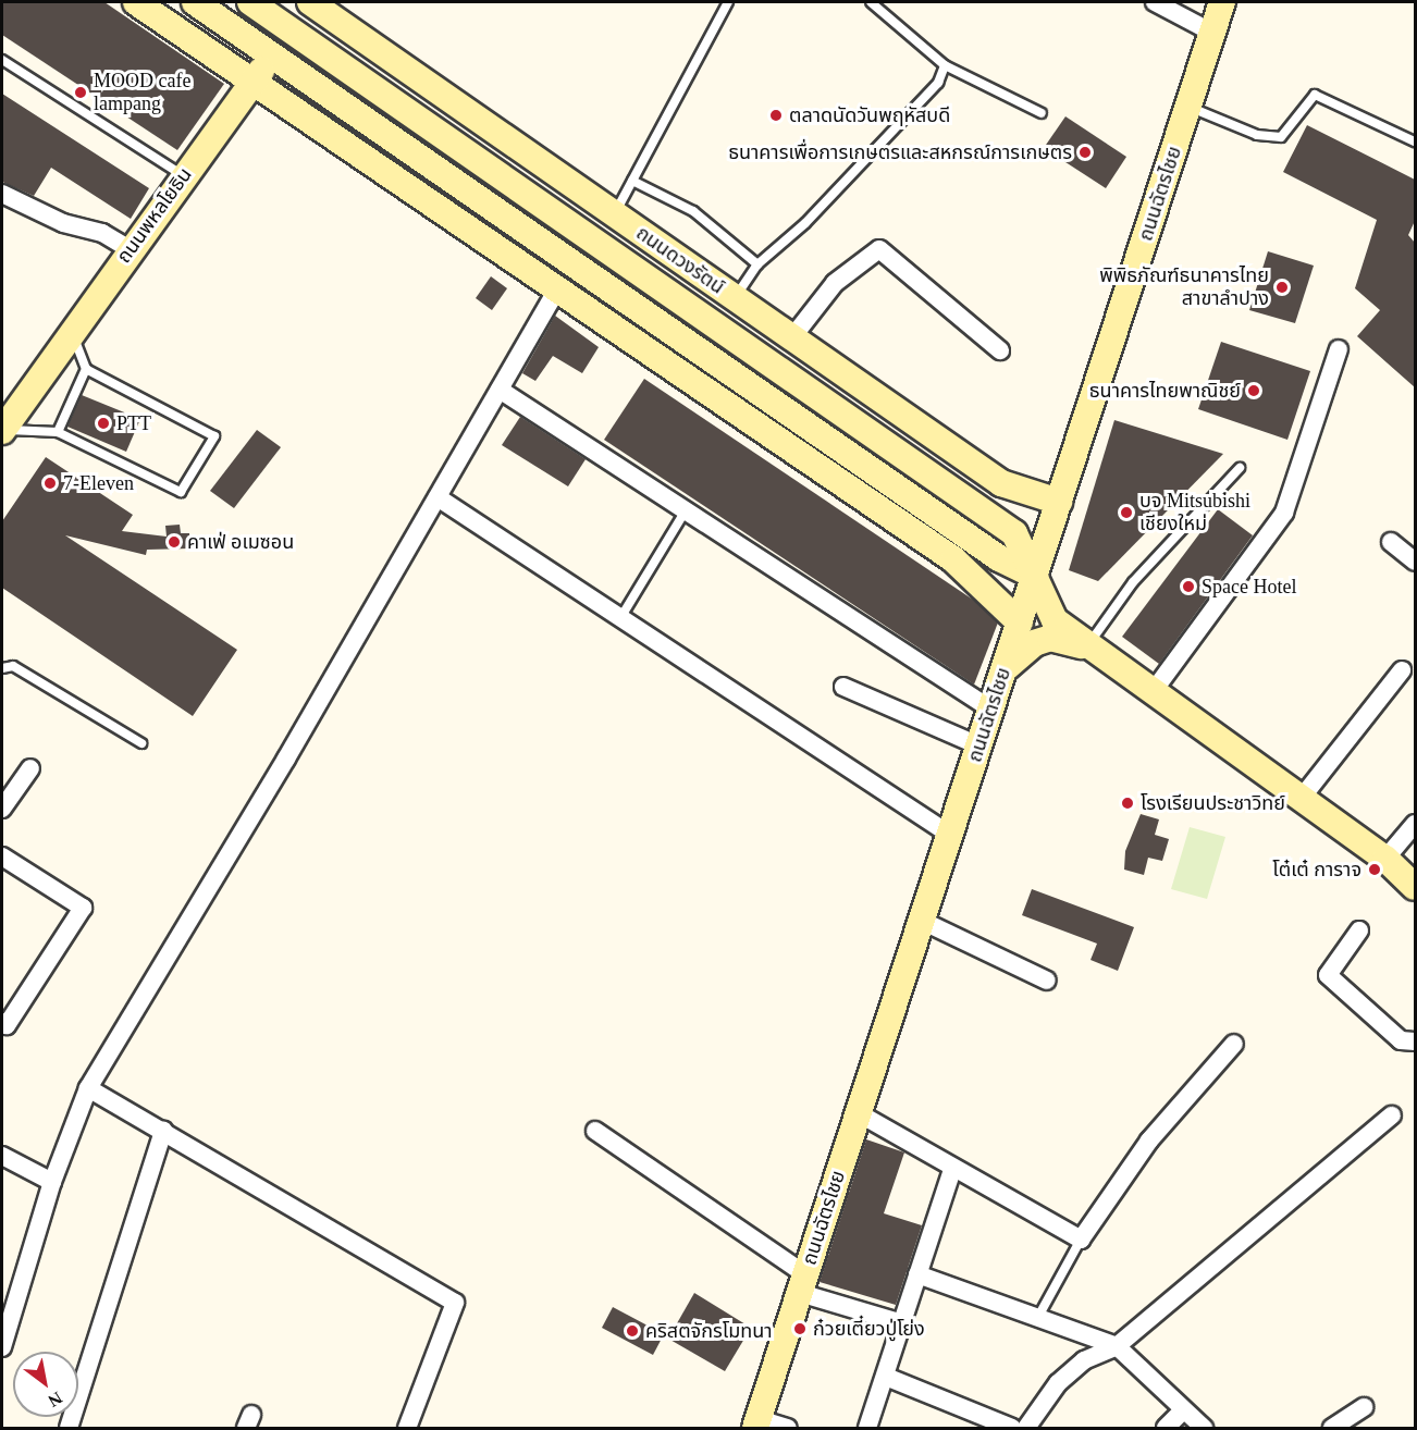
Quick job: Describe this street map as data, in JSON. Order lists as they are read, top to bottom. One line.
{"streets":{"main road":["ถนนฉัตรไชย","ถนนพหลโยธิน","ถนนดวงรัตน์"]},"crossings":[["ถนนฉัตรไชย","ถนนดวงรัตน์"],["ถนนพหลโยธิน","ถนนดวงรัตน์"]],"places":["MOOD cafe lampang","ตลาดนัดวันพฤหัสบดี","ธนาคารเพื่อการเกษตรและสหกรณ์การเกษตร","พิพิธภัณฑ์ธนาคารไทย สาขาลำปาง","ธนาคารไทยพาณิชย์","PTT","7-Eleven","บจ Mitsubishi เชียงใหม่","คาเฟ่ อเมซอน","Space Hotel","โรงเรียนประชาวิทย์","โต๋เต๋ การาจ","ก๋วยเตี๋ยวปู่โย่ง","คริสตจักรโมทนา"],"north":"bottom right"}
